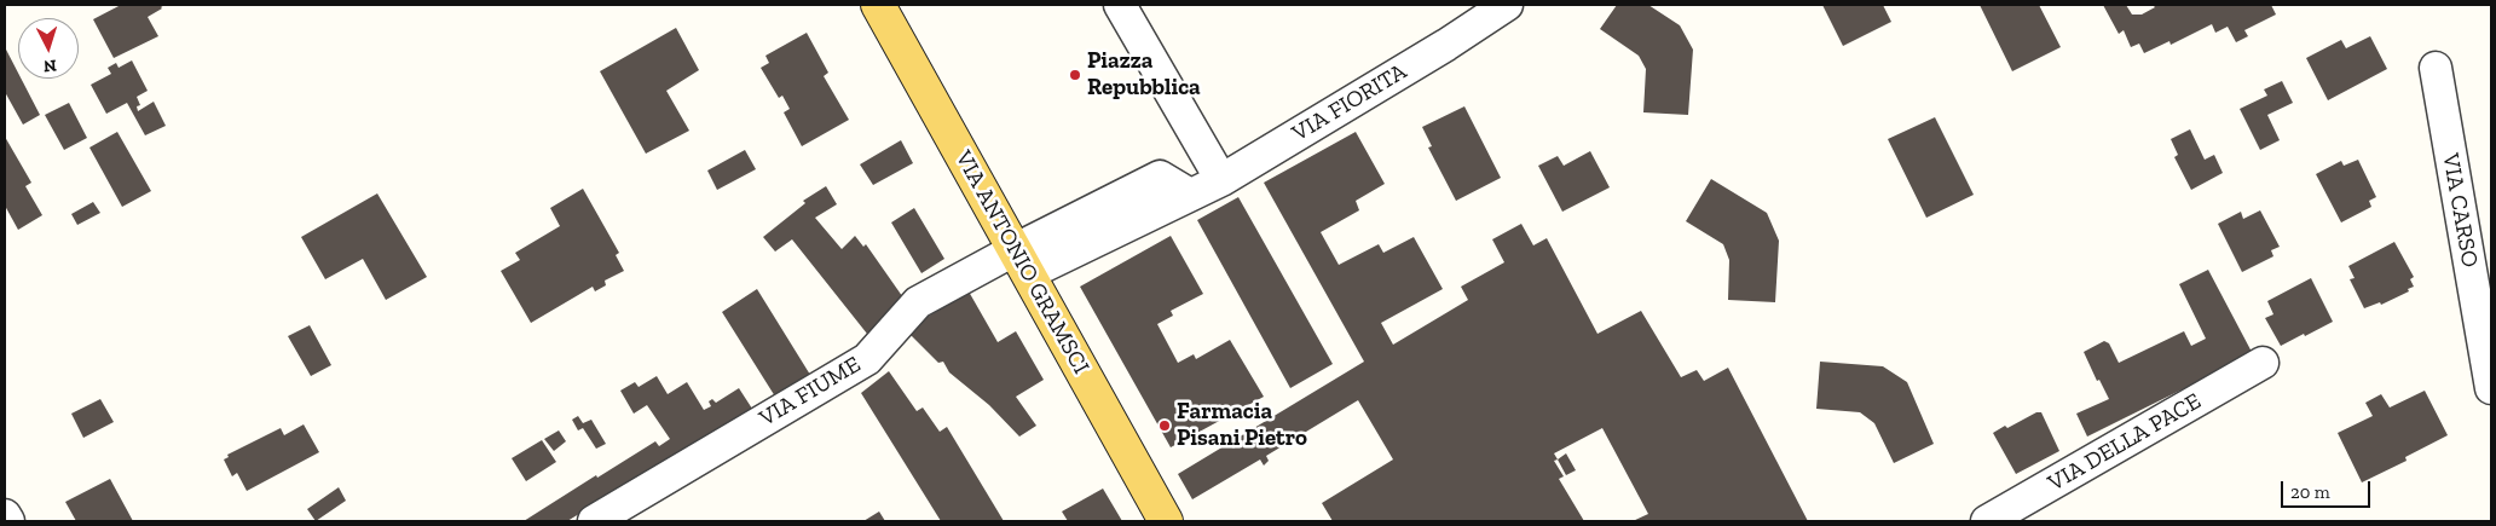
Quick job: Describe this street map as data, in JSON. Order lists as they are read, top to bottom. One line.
{"streets":{"main road":["VIA ANTONIO GRAMSCI"],"street":["VIA FIORITA","VIA CARSO","VIA FIUME","VIA DELLA PACE"]},"crossings":[["VIA FIORITA","VIA ANTONIO GRAMSCI"],["VIA FIORITA","VIA FIUME"],["VIA ANTONIO GRAMSCI","VIA FIUME"]],"places":["Piazza Repubblica","Farmacia Pisani Pietro"],"scale_bar":"20 m","north":"bottom"}
